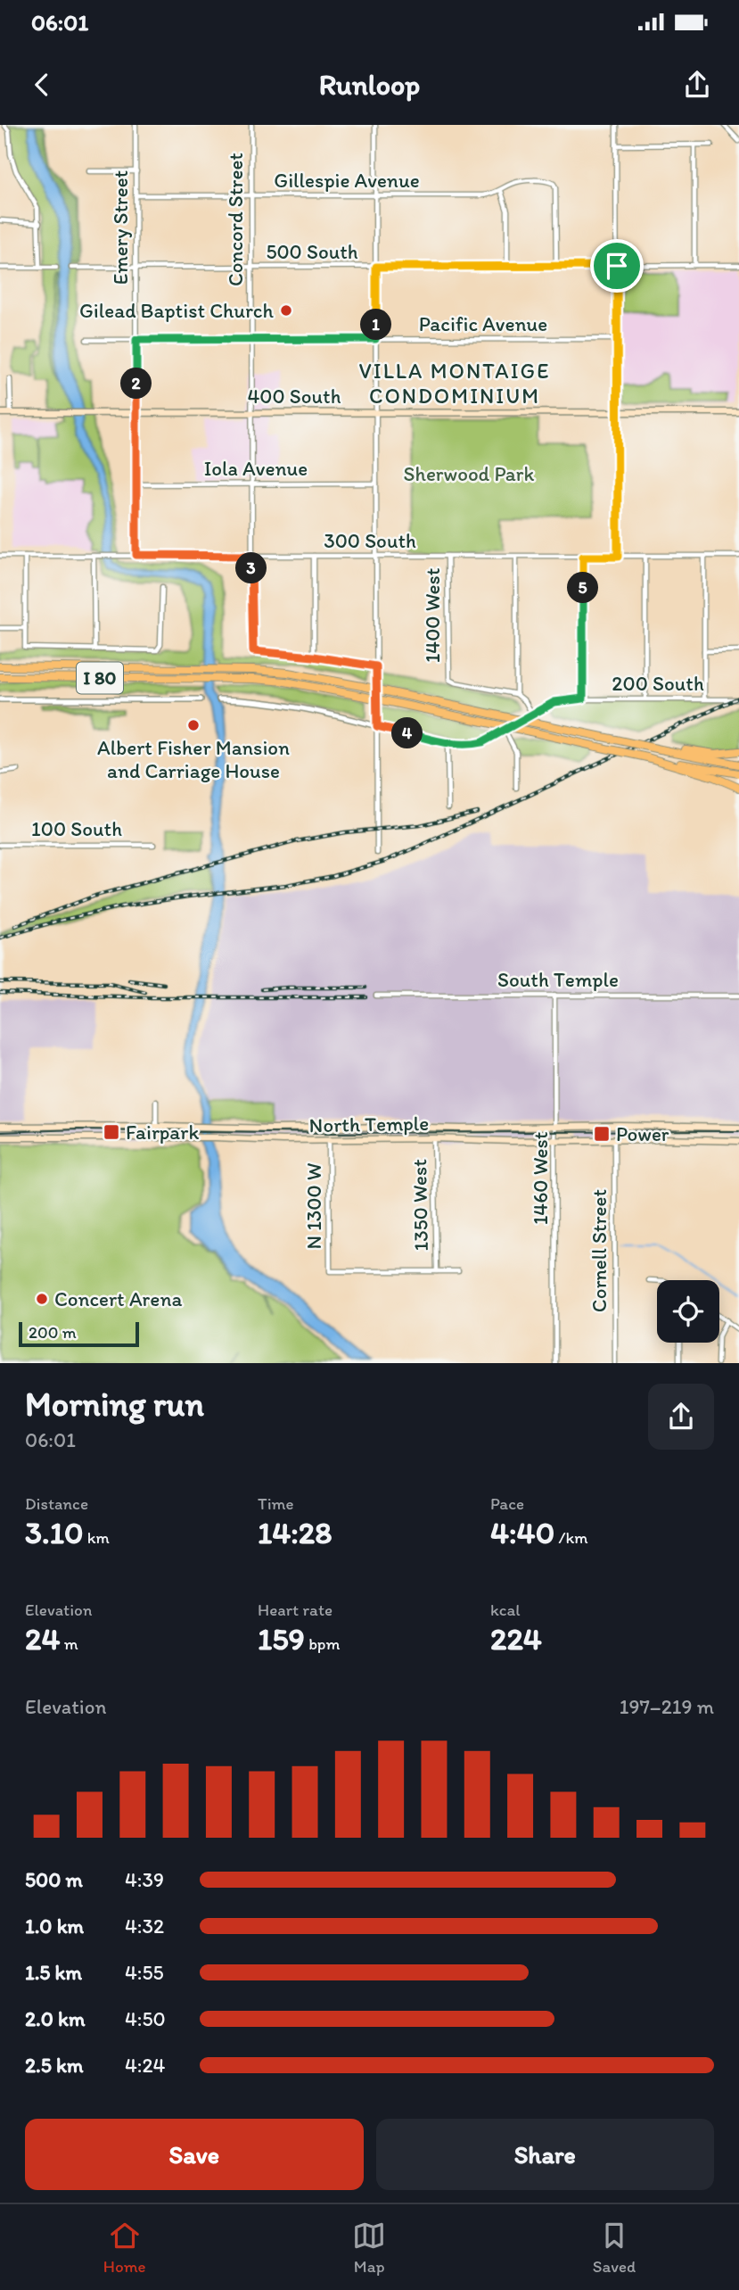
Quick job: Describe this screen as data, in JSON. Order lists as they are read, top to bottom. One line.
{"streets":{"highway":["I 80"],"main road":["400 South","North Temple"],"street":["Gillespie Avenue","Concord Street","Emery Street","500 South","Pacific Avenue","Iola Avenue","300 South","1400 West","200 South","100 South","South Temple","1460 West","1350 West","N 1300 W","Cornell Street"]},"crossings":[["Gillespie Avenue","Concord Street"],["Gillespie Avenue","Emery Street"],["Gillespie Avenue","500 South"],["Concord Street","500 South"],["Concord Street","Pacific Avenue"],["Concord Street","400 South"],["Concord Street","Iola Avenue"],["Concord Street","300 South"],["Emery Street","500 South"],["Emery Street","Pacific Avenue"],["Emery Street","400 South"],["Emery Street","Iola Avenue"],["Emery Street","300 South"],["300 South","1400 West"],["South Temple","1460 West"],["North Temple","1460 West"],["North Temple","1350 West"],["North Temple","N 1300 W"],["North Temple","Cornell Street"],["1350 West","N 1300 W"]],"districts":["VILLA MONTAIGE CONDOMINIUM"],"parks":["Sherwood Park"],"places":{"other":["Gilead Baptist Church","Albert Fisher Mansion and Carriage House","Concert Arena"],"transit":["Fairpark","Power"]},"scale_bar":"200 m","page":{"status":"06:01","header":"Runloop","pins":["1","2","3","5","4"],"scale":"200 m","heading":["Morning run","06:01"],"stats":[["Distance","3.10 km"],["Time","14:28"],["Pace","4:40 /km"],["Elevation","24 m"],["Heart rate","159 bpm"],["kcal","224"]],"chart":["Elevation","197–219 m"],"list":[{"name":"500 m","note":"4:39"},{"name":"1.0 km","note":"4:32"},{"name":"1.5 km","note":"4:55"},{"name":"2.0 km","note":"4:50"},{"name":"2.5 km","note":"4:24"}],"buttons":["Save","Share"],"tabs":["Home","Map","Saved"]}}
